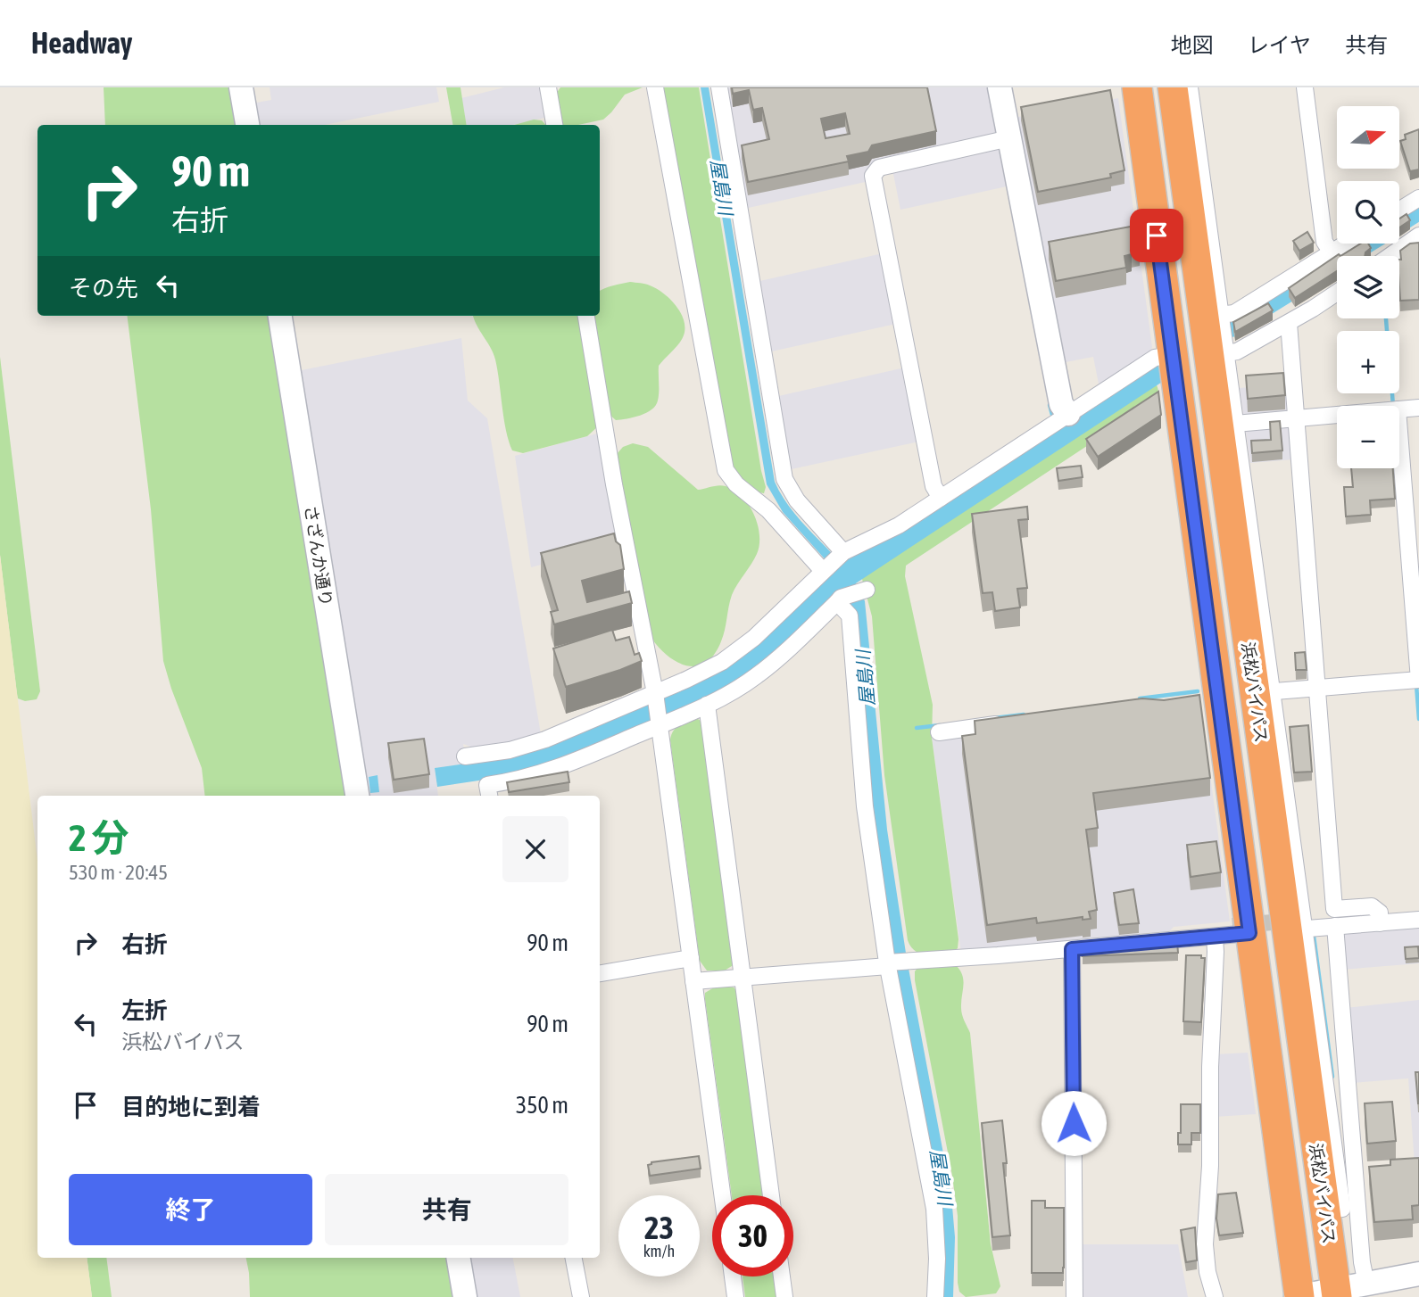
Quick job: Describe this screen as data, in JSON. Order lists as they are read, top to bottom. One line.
{"streets":{"highway":["浜松バイパス"],"street":["さざんか通り"]},"water":["屋島川"],"north":"right","page":{"header":"Headway","nav":["地図","レイヤ","共有"],"map_buttons":["+","−"],"turn":["90 m","右折"],"then":"その先","heading":["2 分","530 m · 20:45"],"list":[{"name":"右折","value":"90 m"},{"name":"左折","note":"浜松バイパス","value":"90 m"},{"name":"目的地に到着","value":"350 m"}],"buttons":["終了","共有"],"speed":"23 km/h","limit":"30"}}
